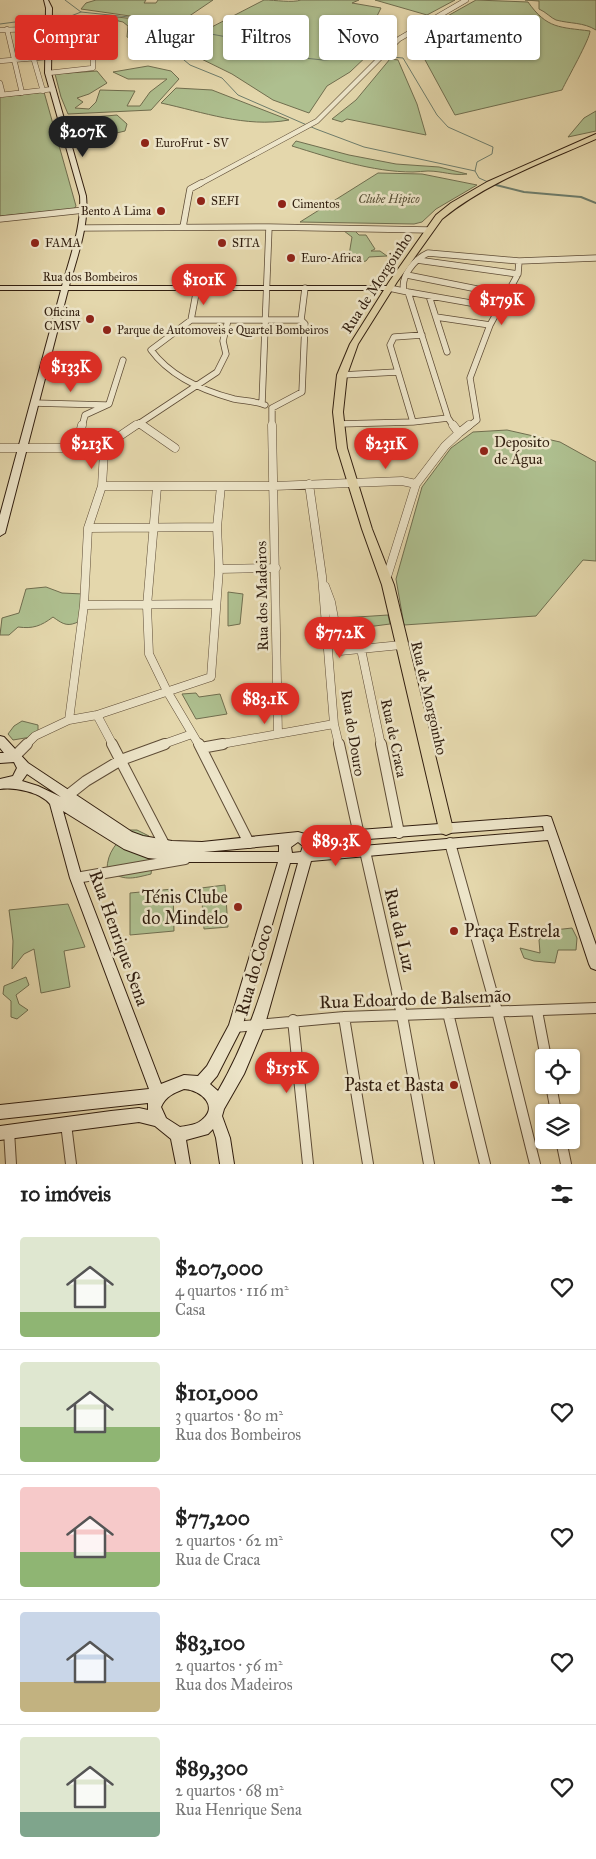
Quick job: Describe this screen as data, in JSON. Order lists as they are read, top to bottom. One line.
{"streets":{"main road":["Rua dos Bombeiros","Rua de Morgoinho","Rua Henrique Sena","Rua do Coco"],"street":["Rua dos Madeiros","Rua do Douro","Rua de Craca","Rua da Luz","Rua Edoardo de Balsemão"]},"crossings":[["Rua dos Bombeiros","Rua de Morgoinho"],["Rua da Luz","Rua Edoardo de Balsemão"],["Rua Henrique Sena","Rua do Coco"],["Rua do Coco","Rua Edoardo de Balsemão"]],"parks":["Clube Hipico"],"places":["EuroFrut - SV","SEFI","Cimentos","Bento A Lima","FAMA","SITA","Euro-Africa","Oficina CMSV","Parque de Automoveis e Quartel Bombeiros","Deposito de Água","Ténis Clube do Mindelo","Praça Estrela","Pasta et Basta"],"page":{"chip":["Comprar","Alugar","Filtros","Novo","Apartamento"],"price":["$207K","$101K","$179K","$133K","$213K","$231K","$77.2K","$83.1K","$89.3K","$155K"],"heading":"10 imóveis","list":[{"name":"$207,000","note":"4 quartos · 116 m² · Casa"},{"name":"$101,000","note":"3 quartos · 80 m² · Rua dos Bombeiros"},{"name":"$77,200","note":"2 quartos · 62 m² · Rua de Craca"},{"name":"$83,100","note":"2 quartos · 56 m² · Rua dos Madeiros"},{"name":"$89,300","note":"2 quartos · 68 m² · Rua Henrique Sena"}]}}
